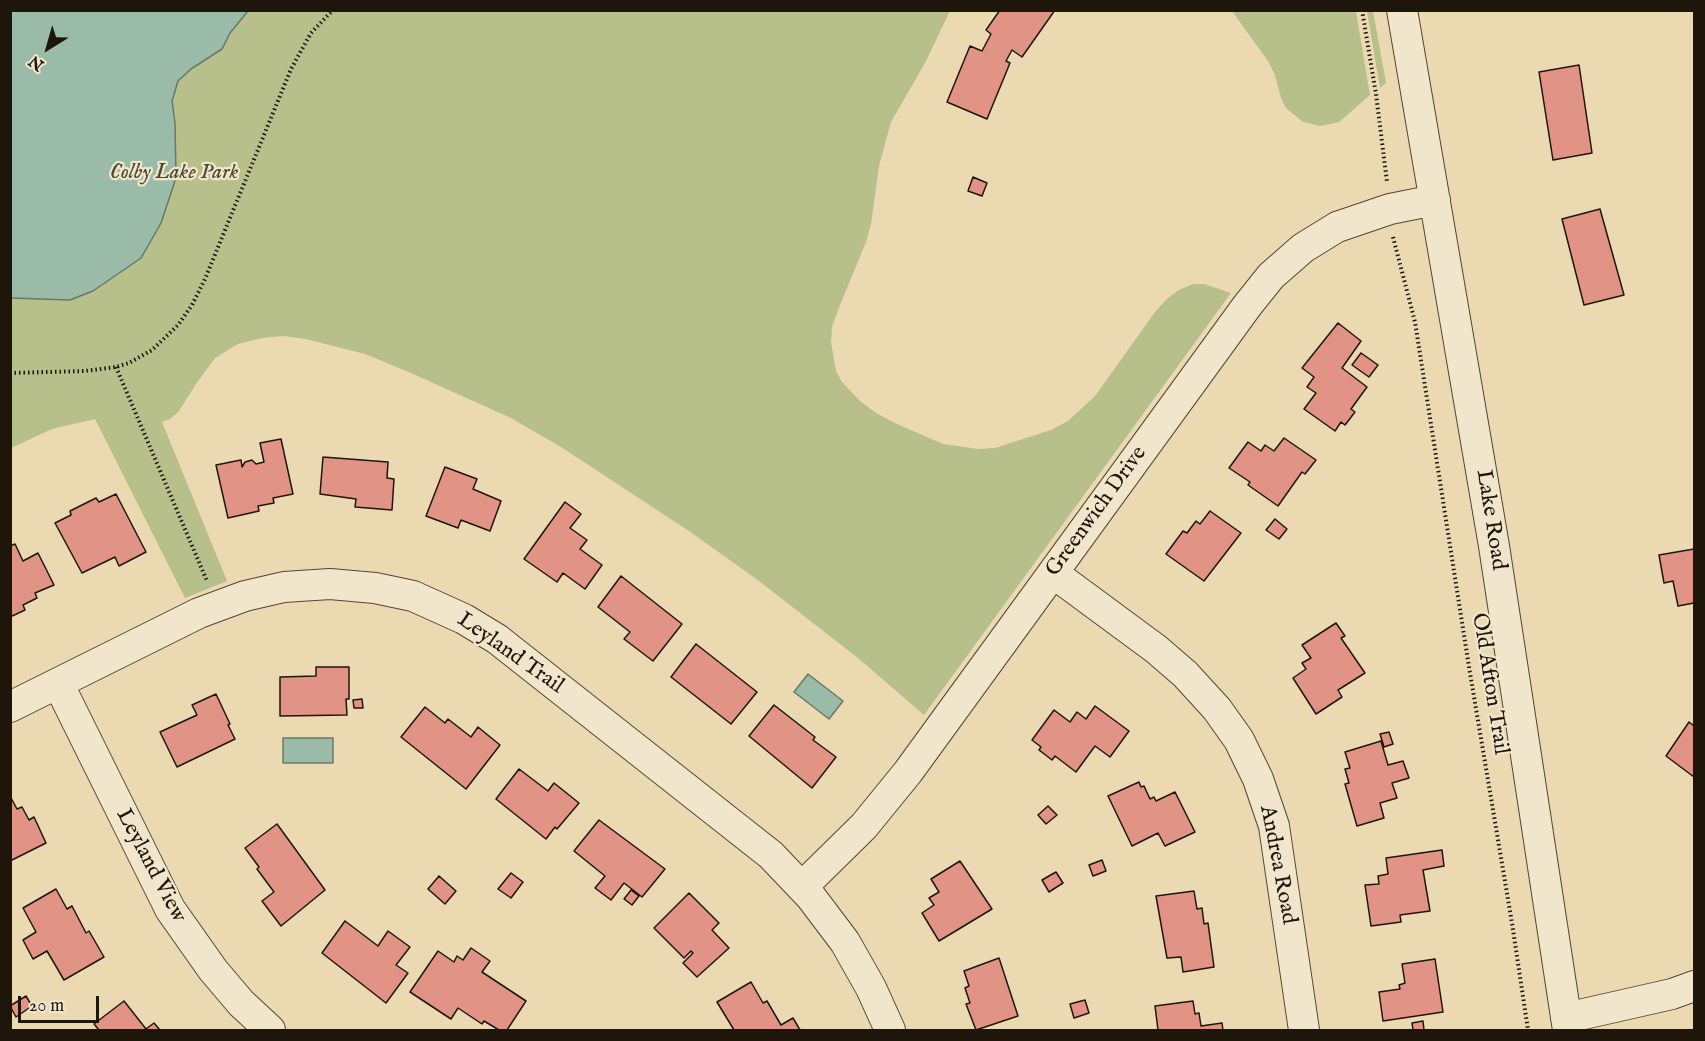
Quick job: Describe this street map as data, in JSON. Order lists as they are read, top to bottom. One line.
{"streets":{"street":["Greenwich Drive","Lake Road","Leyland Trail","Andrea Road","Leyland View"],"path":["Old Afton Trail"]},"crossings":[["Greenwich Drive","Lake Road"],["Greenwich Drive","Leyland Trail"],["Greenwich Drive","Andrea Road"],["Leyland Trail","Leyland View"]],"parks":["Colby Lake Park"],"scale_bar":"20 m","north":"bottom left"}
